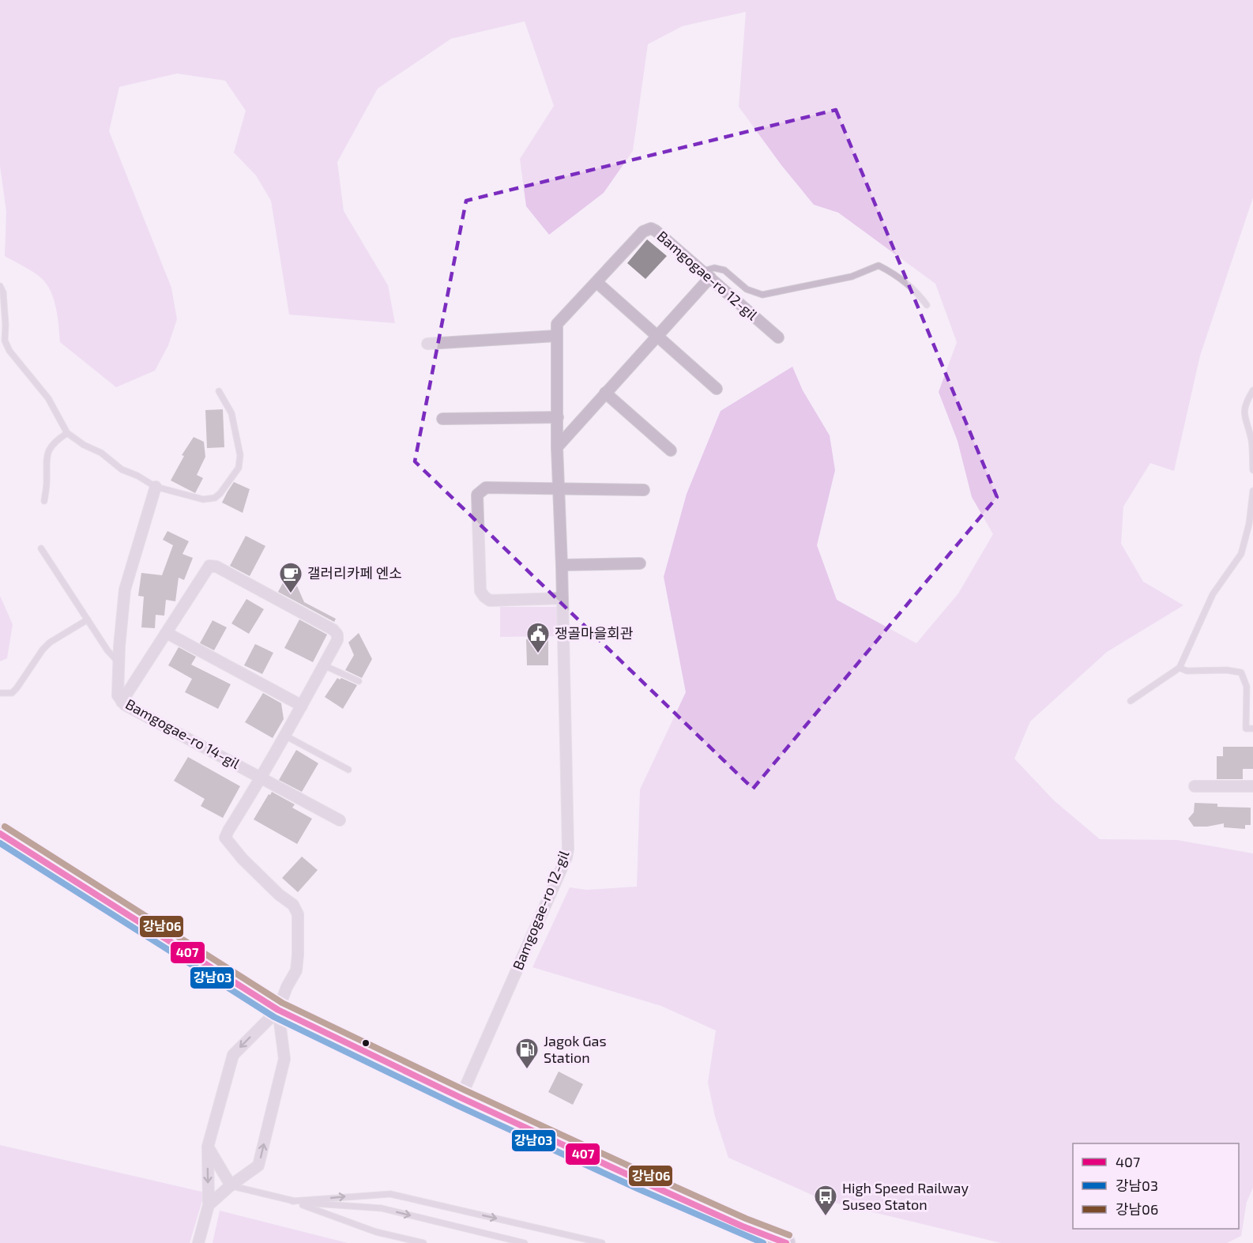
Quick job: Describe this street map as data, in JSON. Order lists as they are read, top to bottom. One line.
{"streets":{"street":["Bamgogae-ro 12-gil","Bamgogae-ro 14-gil"]},"places":{"cafe":["갤러리카페 엔소"],"public building":["쟁골마을회관"],"fuel station":["Jagok Gas Station"],"bus stop":["High Speed Railway Suseo Staton"]},"lines":["transit line 강남06","transit line 407","transit line 강남03"],"legend":["407","강남03","강남06"]}
